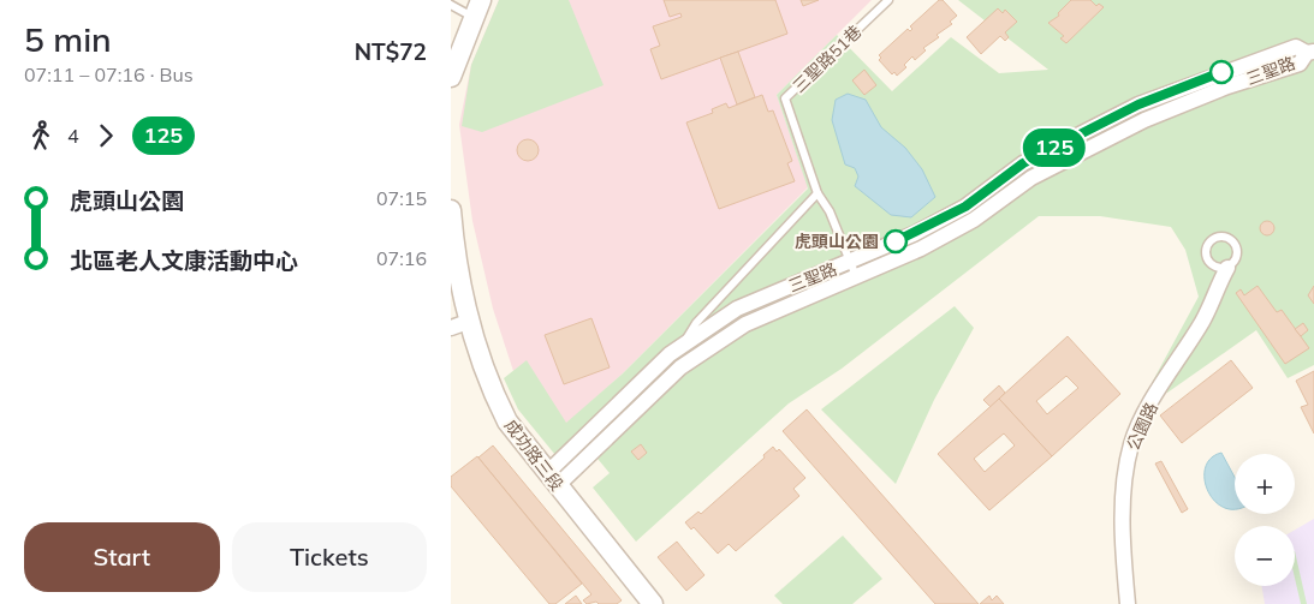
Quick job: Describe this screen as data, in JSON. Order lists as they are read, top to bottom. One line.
{"streets":{"street":["三聖路","公園路","成功路三段"],"lane":["三聖路51巷"]},"crossings":[["三聖路51巷","三聖路"],["三聖路","成功路三段"]],"places":["虎頭山公園"],"lines":["bus line 125"],"page":{"heading":["5 min","07:11 – 07:16 · Bus","NT$72"],"on_map":"125","legs":["4","125"],"list":[{"name":"虎頭山公園","value":"07:15"},{"name":"北區老人文康活動中心","value":"07:16"}],"map_buttons":["+","−"],"buttons":["Start","Tickets"]}}
